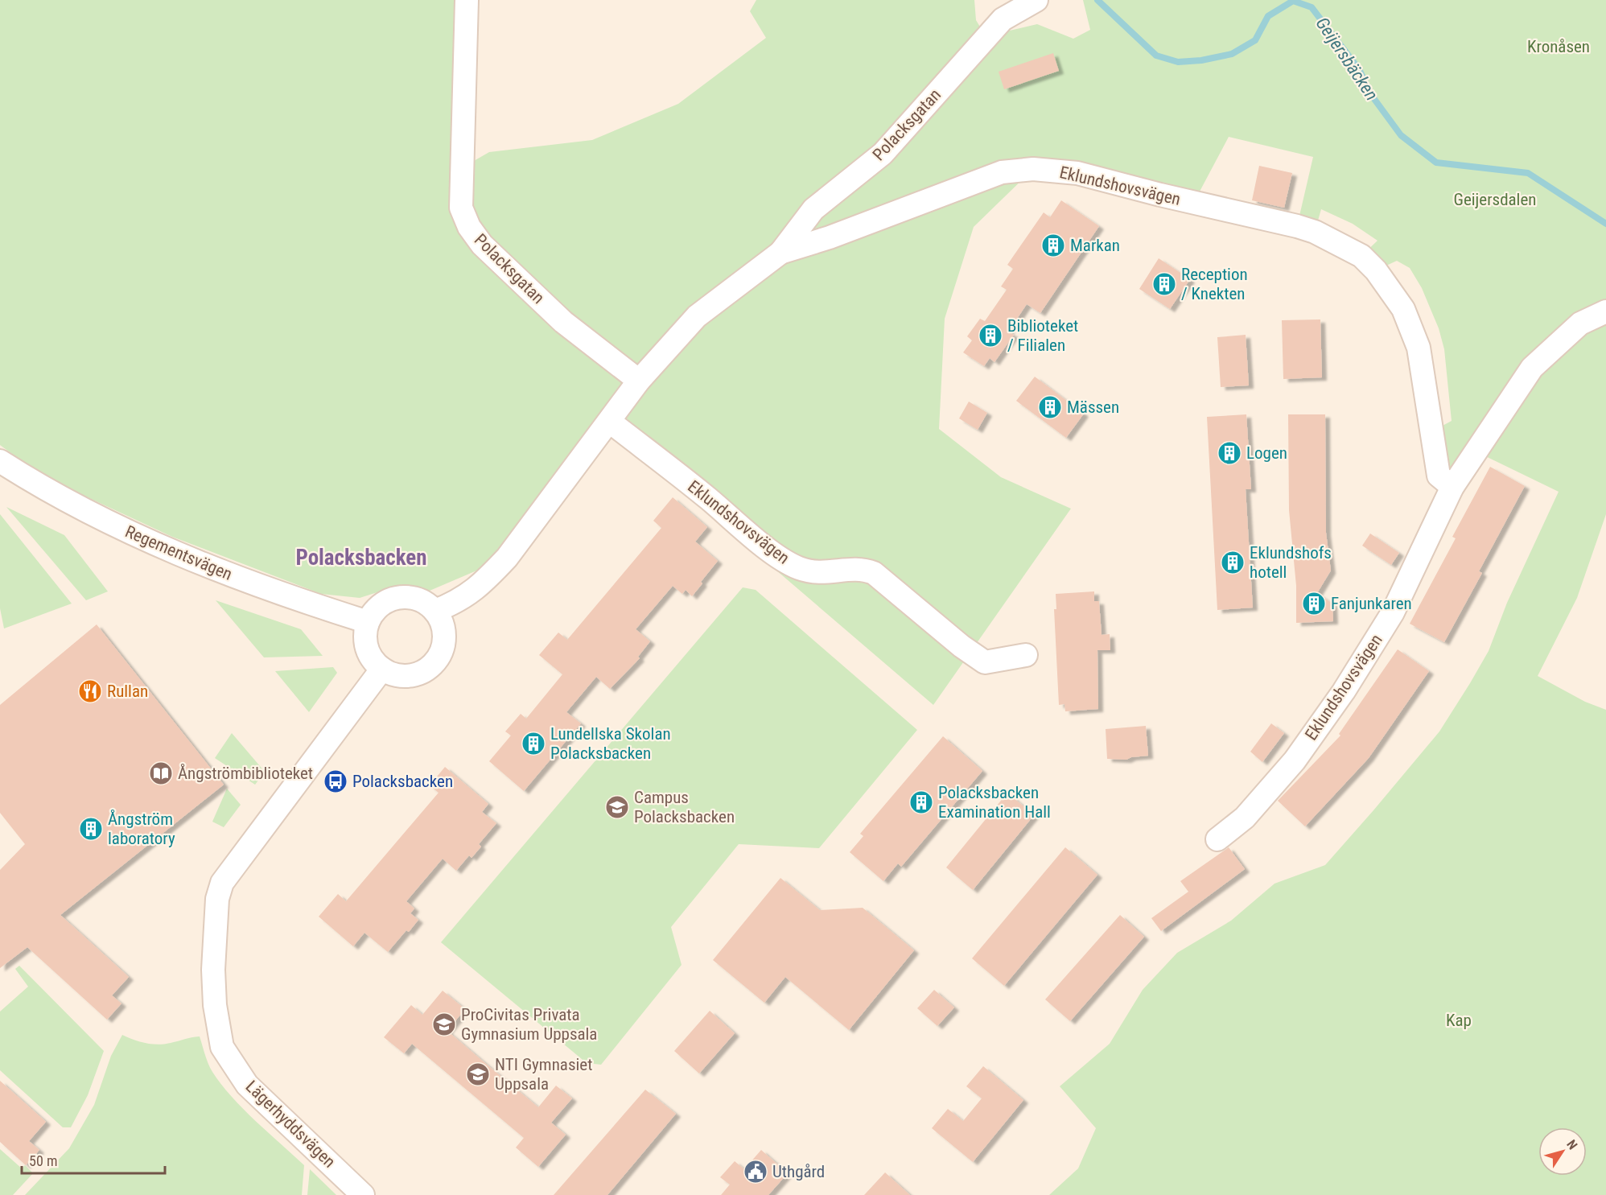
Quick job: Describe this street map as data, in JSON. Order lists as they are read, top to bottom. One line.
{"streets":{"street":["Polacksgatan","Eklundshovsvägen","Regementsvägen","Lägerhyddsvägen"]},"crossings":[["Polacksgatan","Eklundshovsvägen"],["Eklundshovsvägen","Regementsvägen"],["Eklundshovsvägen","Lägerhyddsvägen"],["Regementsvägen","Lägerhyddsvägen"]],"districts":["Polacksbacken"],"water":["Geijersbäcken"],"parks":["Kronåsen","Geijersdalen","Kap"],"places":{"building":["Markan","Reception / Knekten","Biblioteket / Filialen","Mässen","Logen","Eklundshofs hotell","Fanjunkaren","Lundellska Skolan Polacksbacken","Polacksbacken Examination Hall","Ångström laboratory"],"restaurant":["Rullan"],"library":["Ångströmbiblioteket"],"bus stop":["Polacksbacken"],"school or university":["Campus Polacksbacken","ProCivitas Privata Gymnasium Uppsala","NTI Gymnasiet Uppsala"],"public building":["Uthgård"]},"scale_bar":"50 m","north":"top right"}
